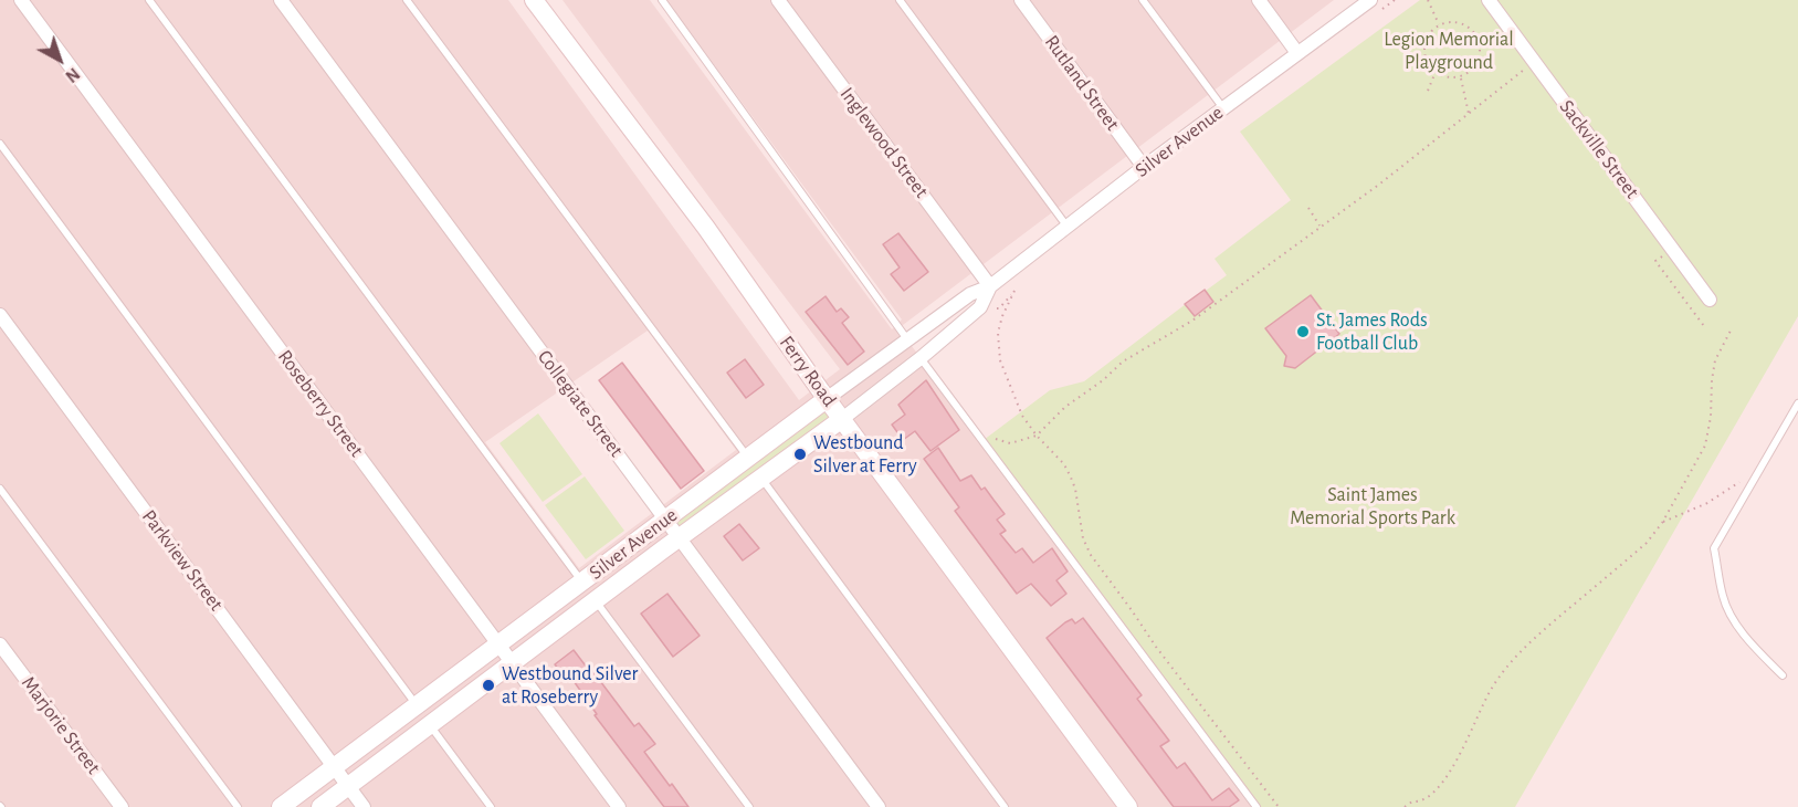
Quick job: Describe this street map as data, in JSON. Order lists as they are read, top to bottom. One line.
{"streets":{"street":["Rutland Street","Silver Avenue","Inglewood Street","Sackville Street","Ferry Road","Roseberry Street","Collegiate Street","Parkview Street","Marjorie Street"]},"crossings":[["Rutland Street","Silver Avenue"],["Silver Avenue","Inglewood Street"],["Silver Avenue","Ferry Road"],["Silver Avenue","Roseberry Street"],["Silver Avenue","Collegiate Street"],["Silver Avenue","Parkview Street"]],"parks":["Legion Memorial Playground","Saint James Memorial Sports Park"],"places":["St. James Rods Football Club","Westbound Silver at Ferry","Westbound Silver at Roseberry"],"north":"bottom right"}
